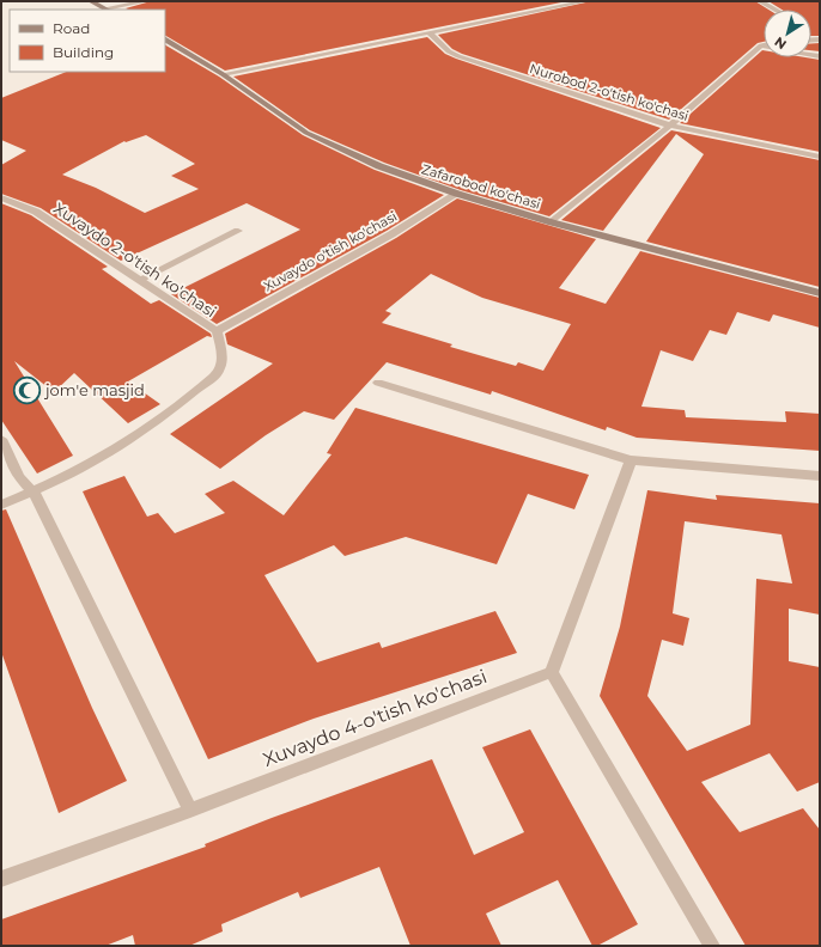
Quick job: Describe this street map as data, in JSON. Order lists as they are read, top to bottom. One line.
{"streets":{"street":["Nurobod 2-o'tish ko'chasi","Zafarobod ko'chasi","Xuvaydo o'tish ko'chasi","Xuvaydo 2-o'tish ko'chasi","Xuvaydo 4-o'tish ko'chasi"]},"crossings":[["Zafarobod ko'chasi","Xuvaydo o'tish ko'chasi"],["Xuvaydo o'tish ko'chasi","Xuvaydo 2-o'tish ko'chasi"]],"places":{"mosque":["jom'e masjid"]},"legend":["Road","Building"],"north":"bottom left"}
